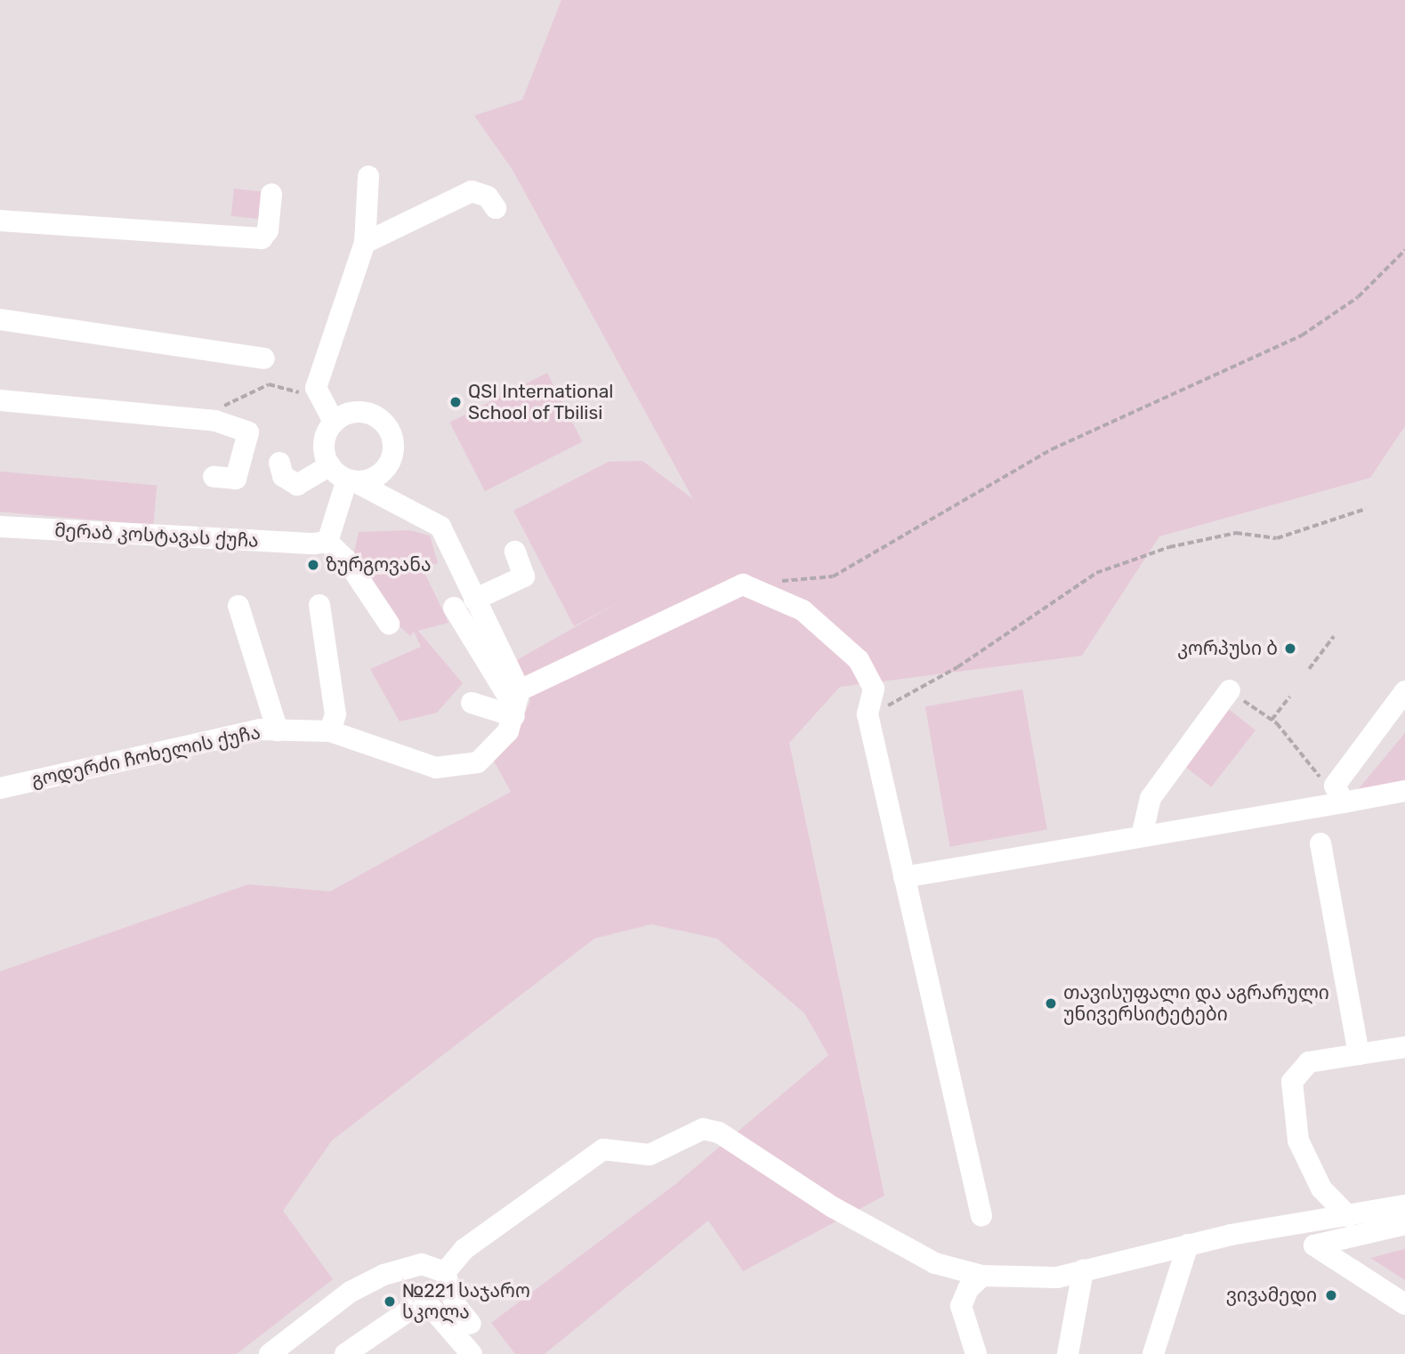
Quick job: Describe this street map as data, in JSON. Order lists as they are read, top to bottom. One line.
{"streets":{"street":["მერაბ კოსტავას ქუჩა","გოდერძი ჩოხელის ქუჩა"]},"places":["QSI International School of Tbilisi","ზურგოვანა","კორპუსი ბ","თავისუფალი და აგრარული უნივერსიტეტები","ვივამედი","№221 საჯარო სკოლა"]}
